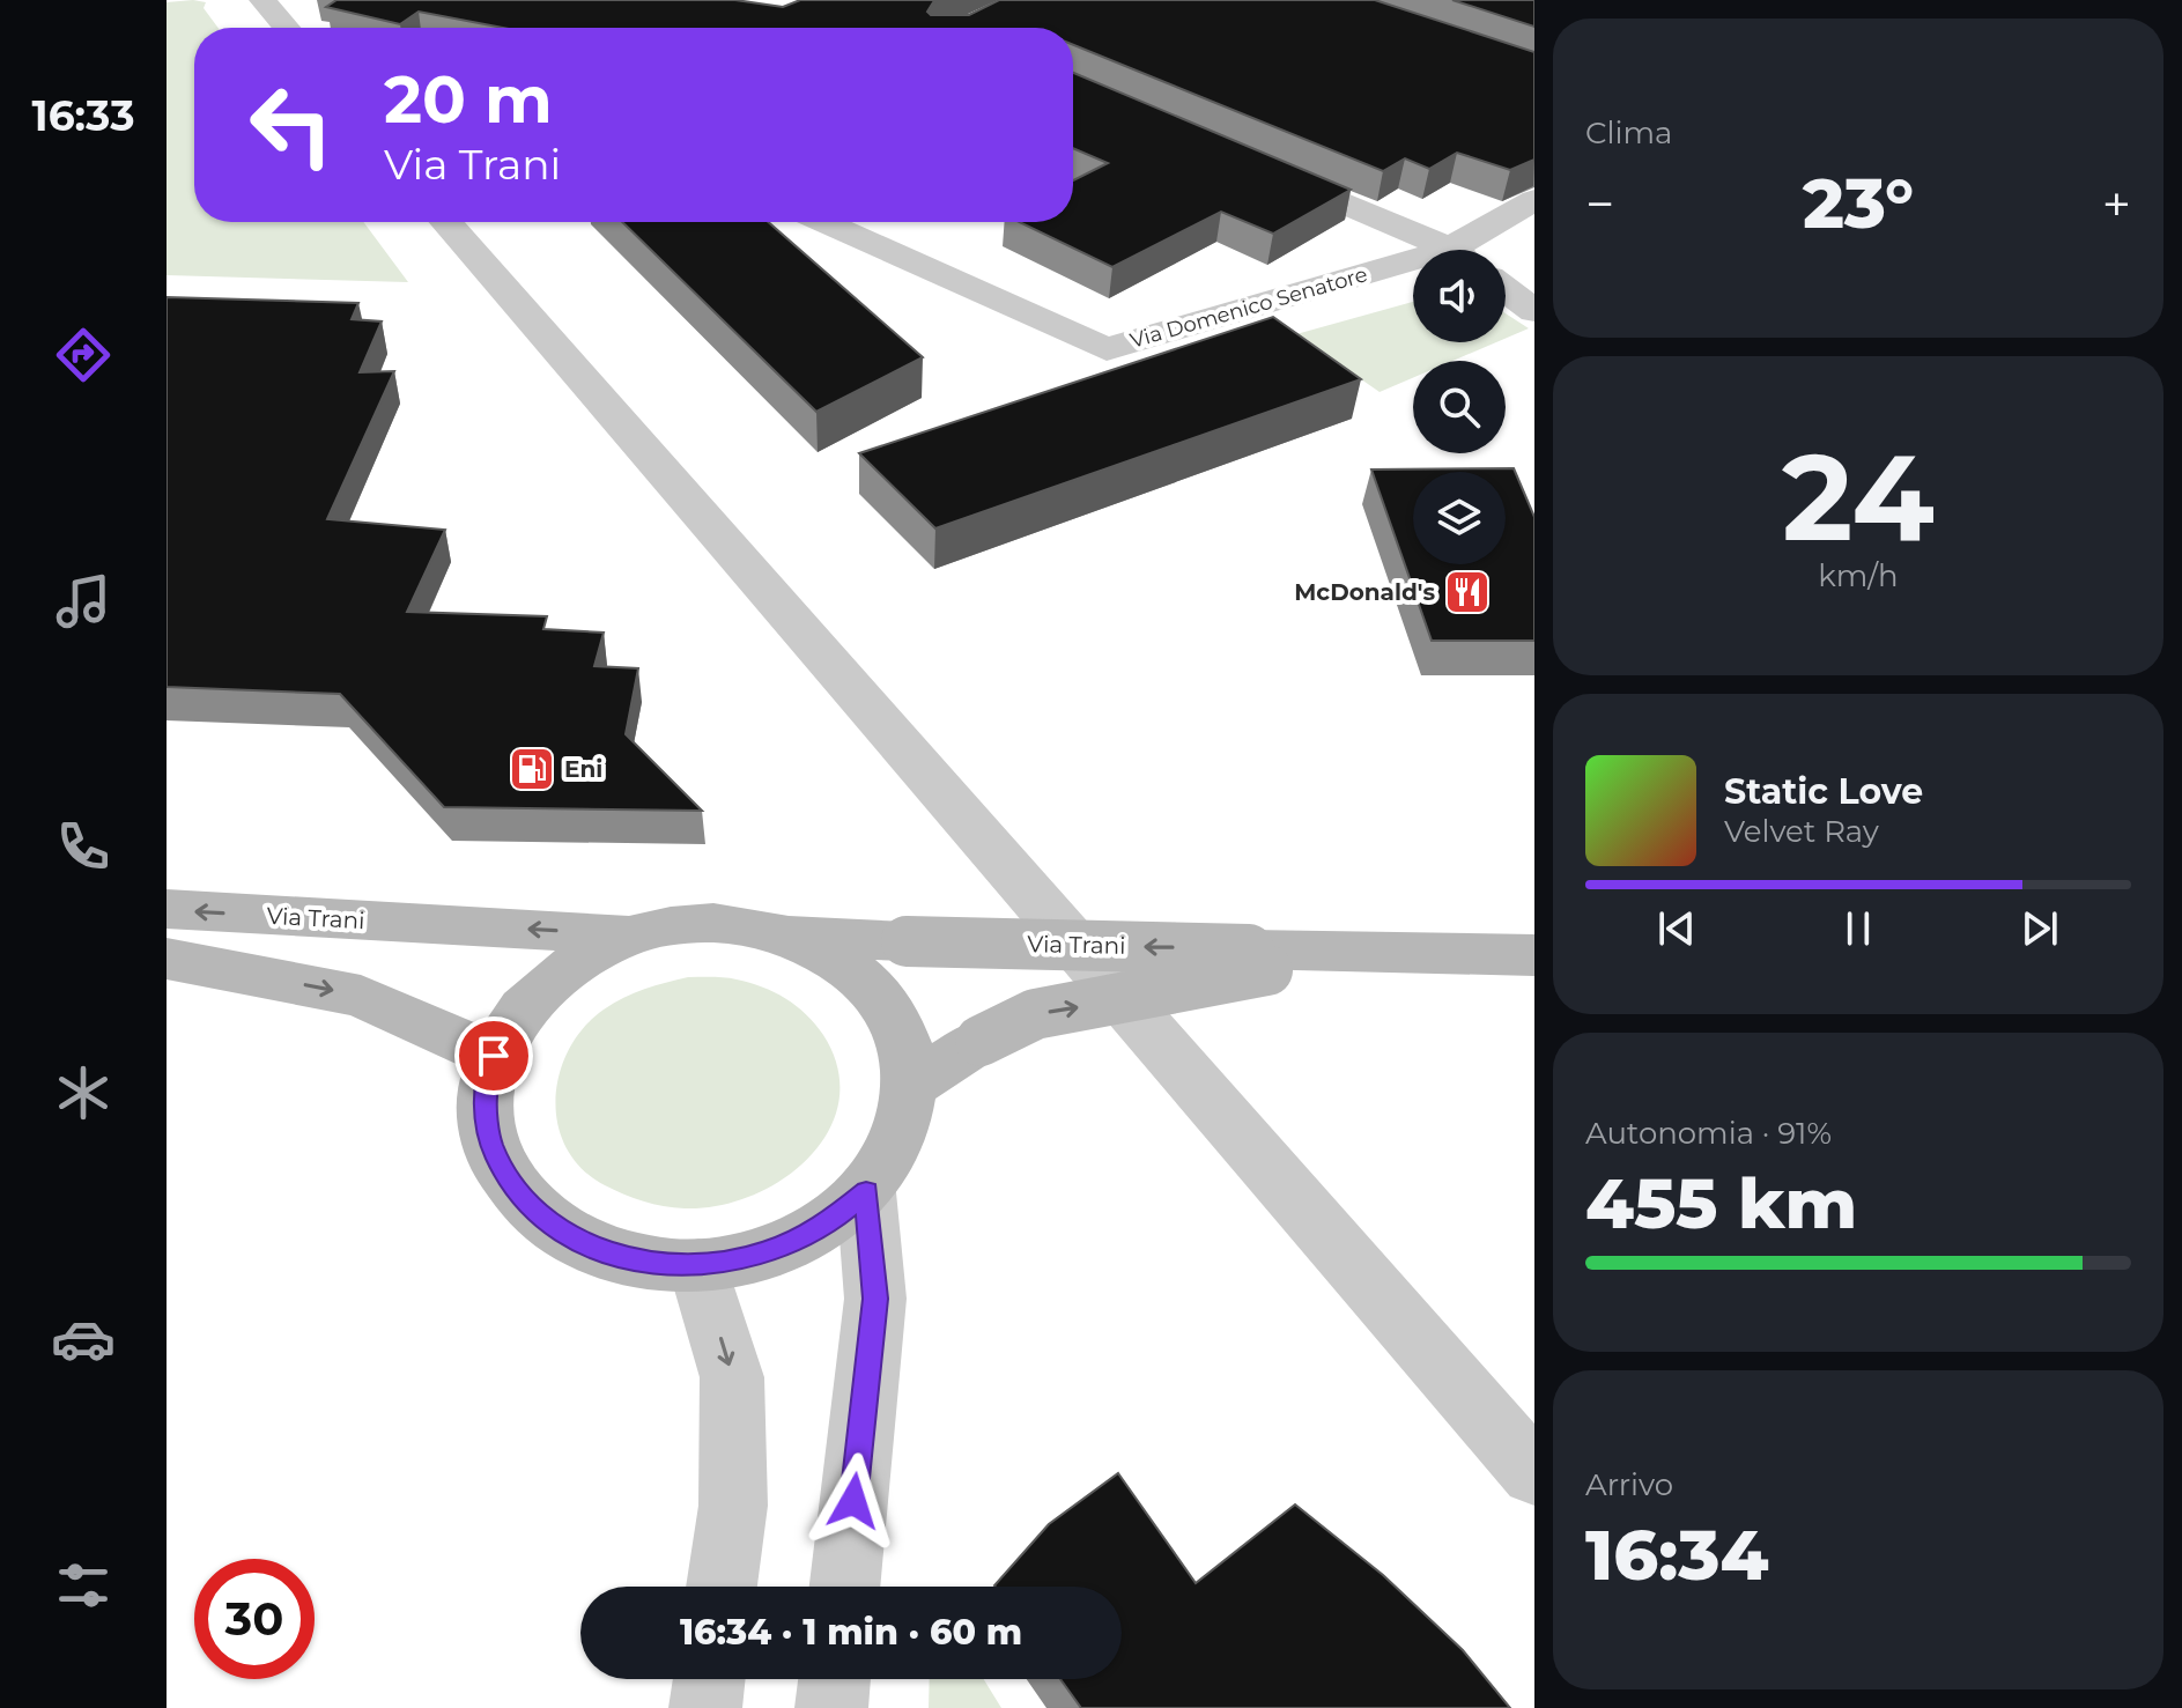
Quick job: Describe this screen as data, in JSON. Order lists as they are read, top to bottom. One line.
{"streets":{"main road":["Via Trani"],"street":["Via Domenico Senatore"]},"places":{"restaurant":["McDonald's"],"fuel station":["Eni"]},"page":{"tabs":"16:33","tile":["Clima",["24","km/h"],["Autonomia · 91%","455 km"],["Arrivo","16:34"]],"turn":["20 m","Via Trani"],"heat":["−","23°","+"],"song":["Static Love","Velvet Ray"],"limit":"30","trip":"16:34 · 1 min · 60 m"}}
